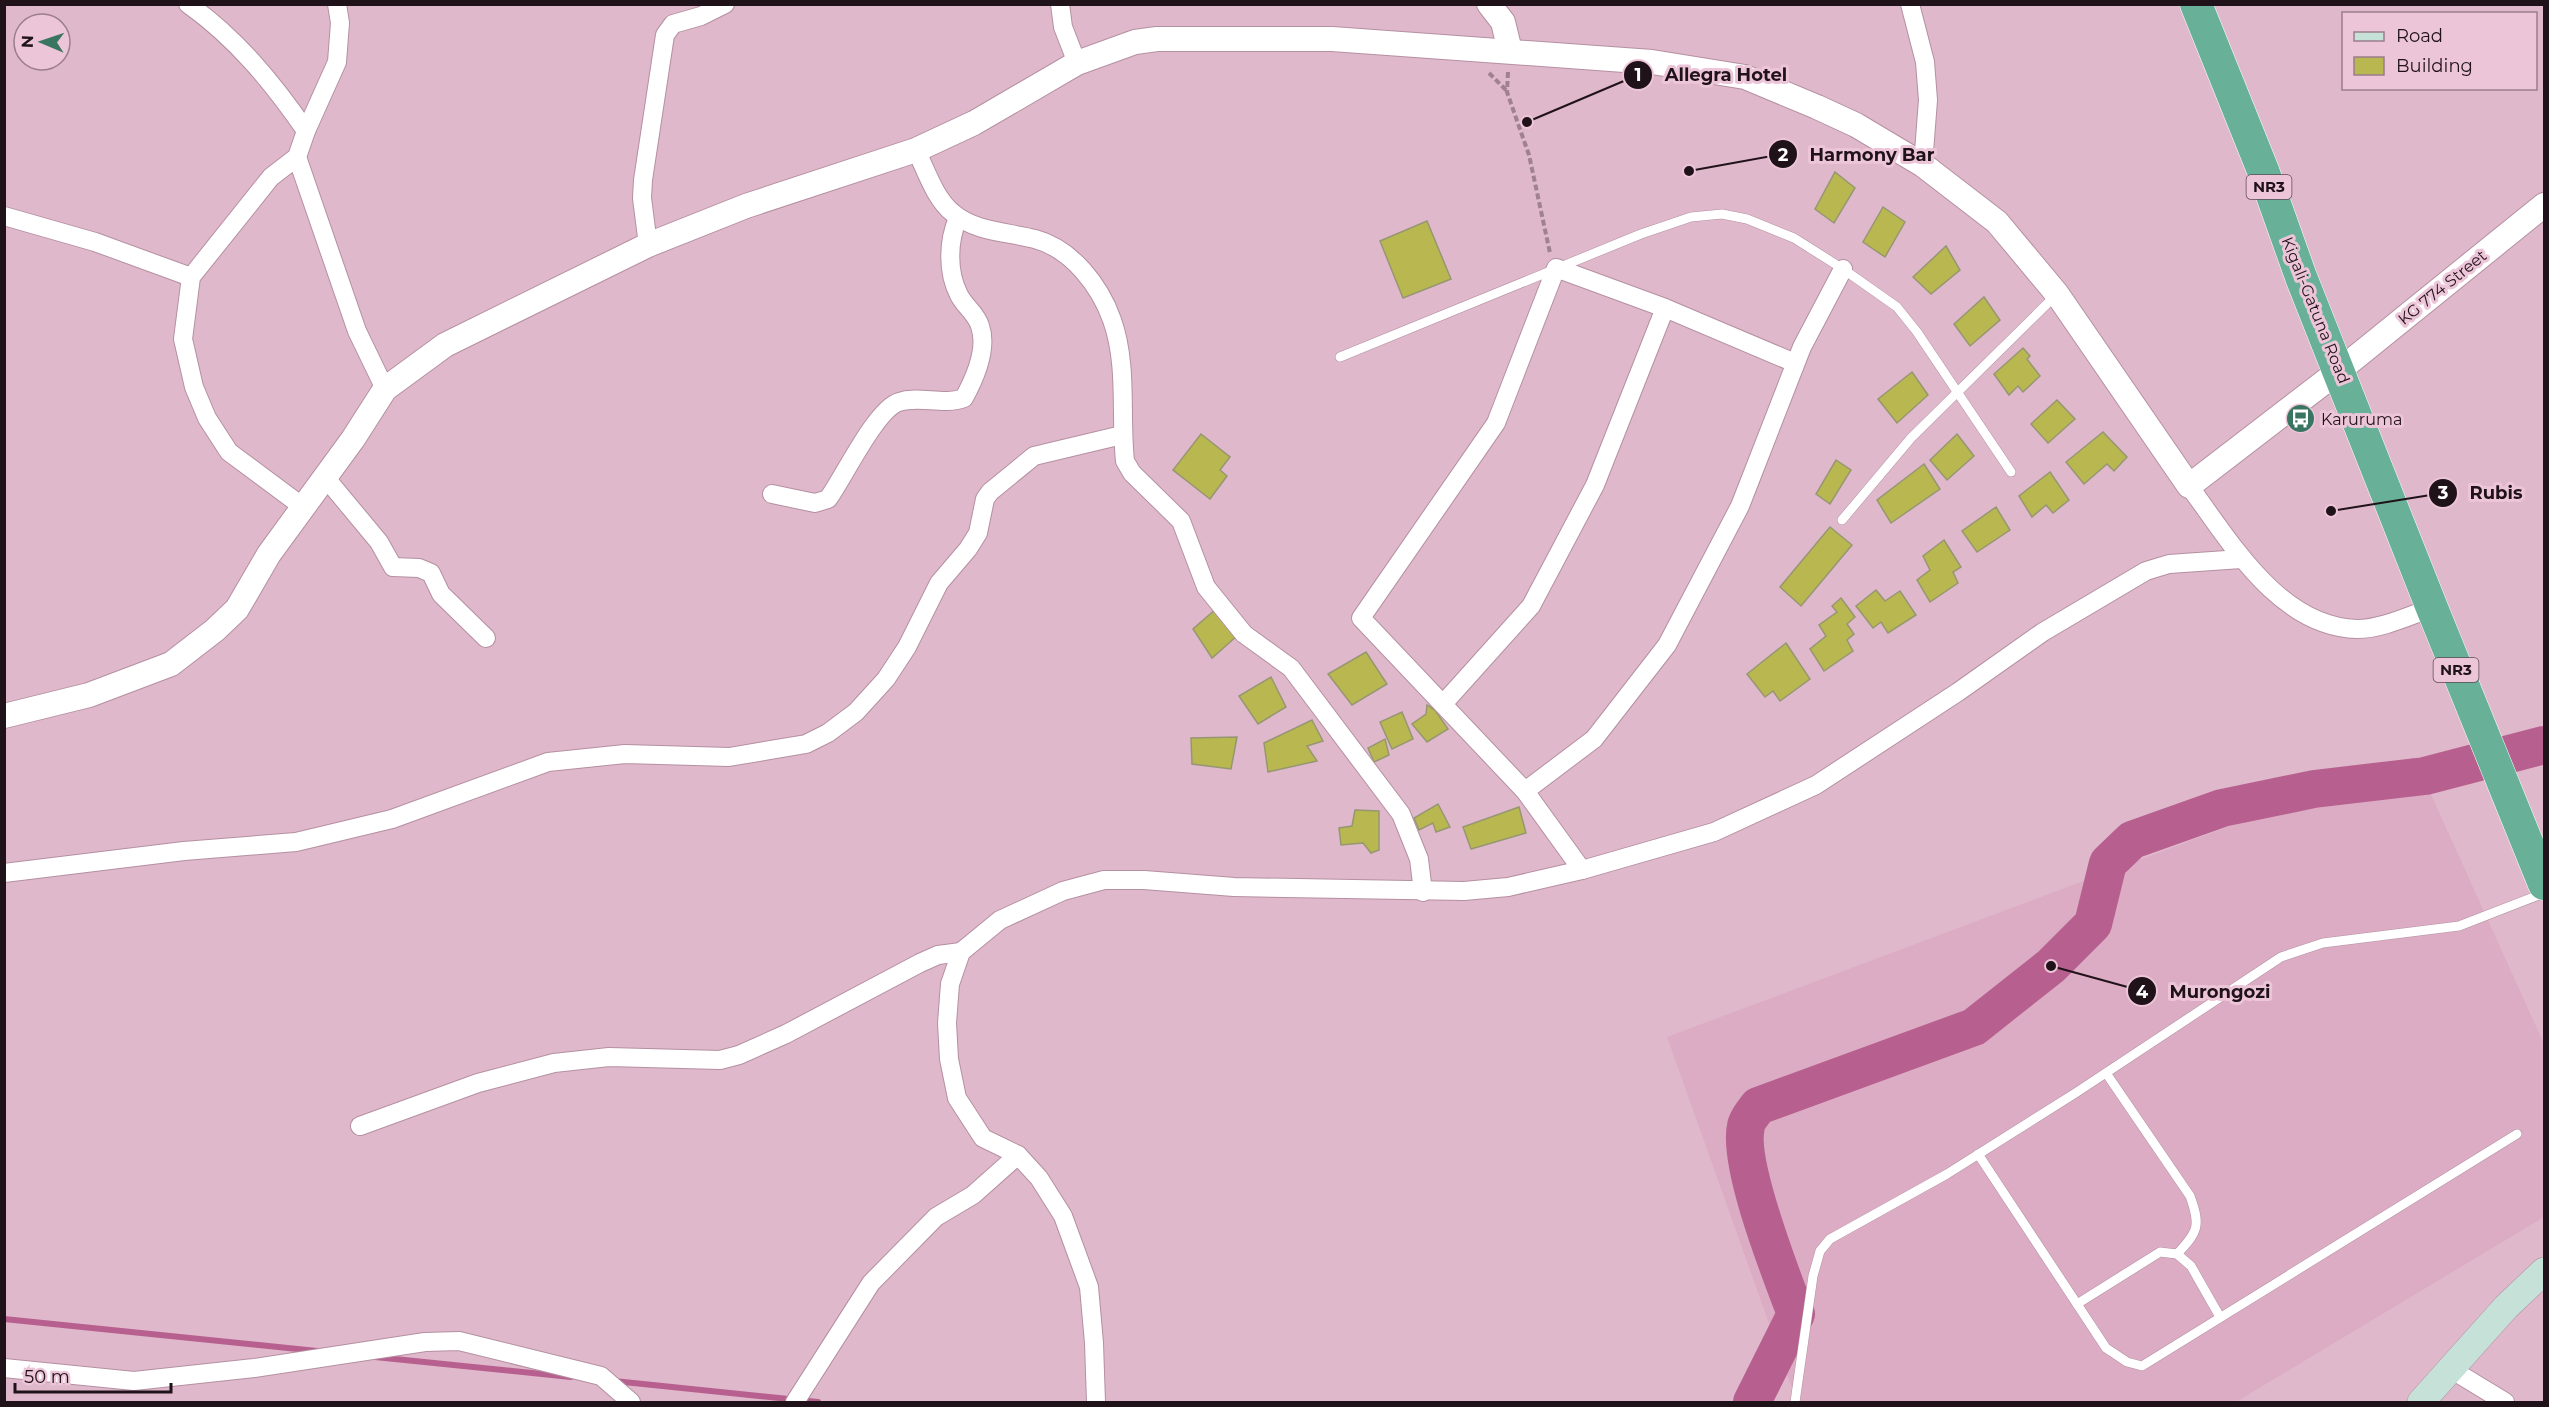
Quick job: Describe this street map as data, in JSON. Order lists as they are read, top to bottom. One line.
{"streets":{"highway":["NR3","Kigali-Gatuna Road"],"street":["KG 774 Street"]},"crossings":[["KG 774 Street","Kigali-Gatuna Road"]],"places":{"other":["Allegra Hotel","Harmony Bar","Rubis","Murongozi"],"bus stop":["Karuruma"]},"legend":["Road","Building"],"scale_bar":"50 m","north":"left"}
